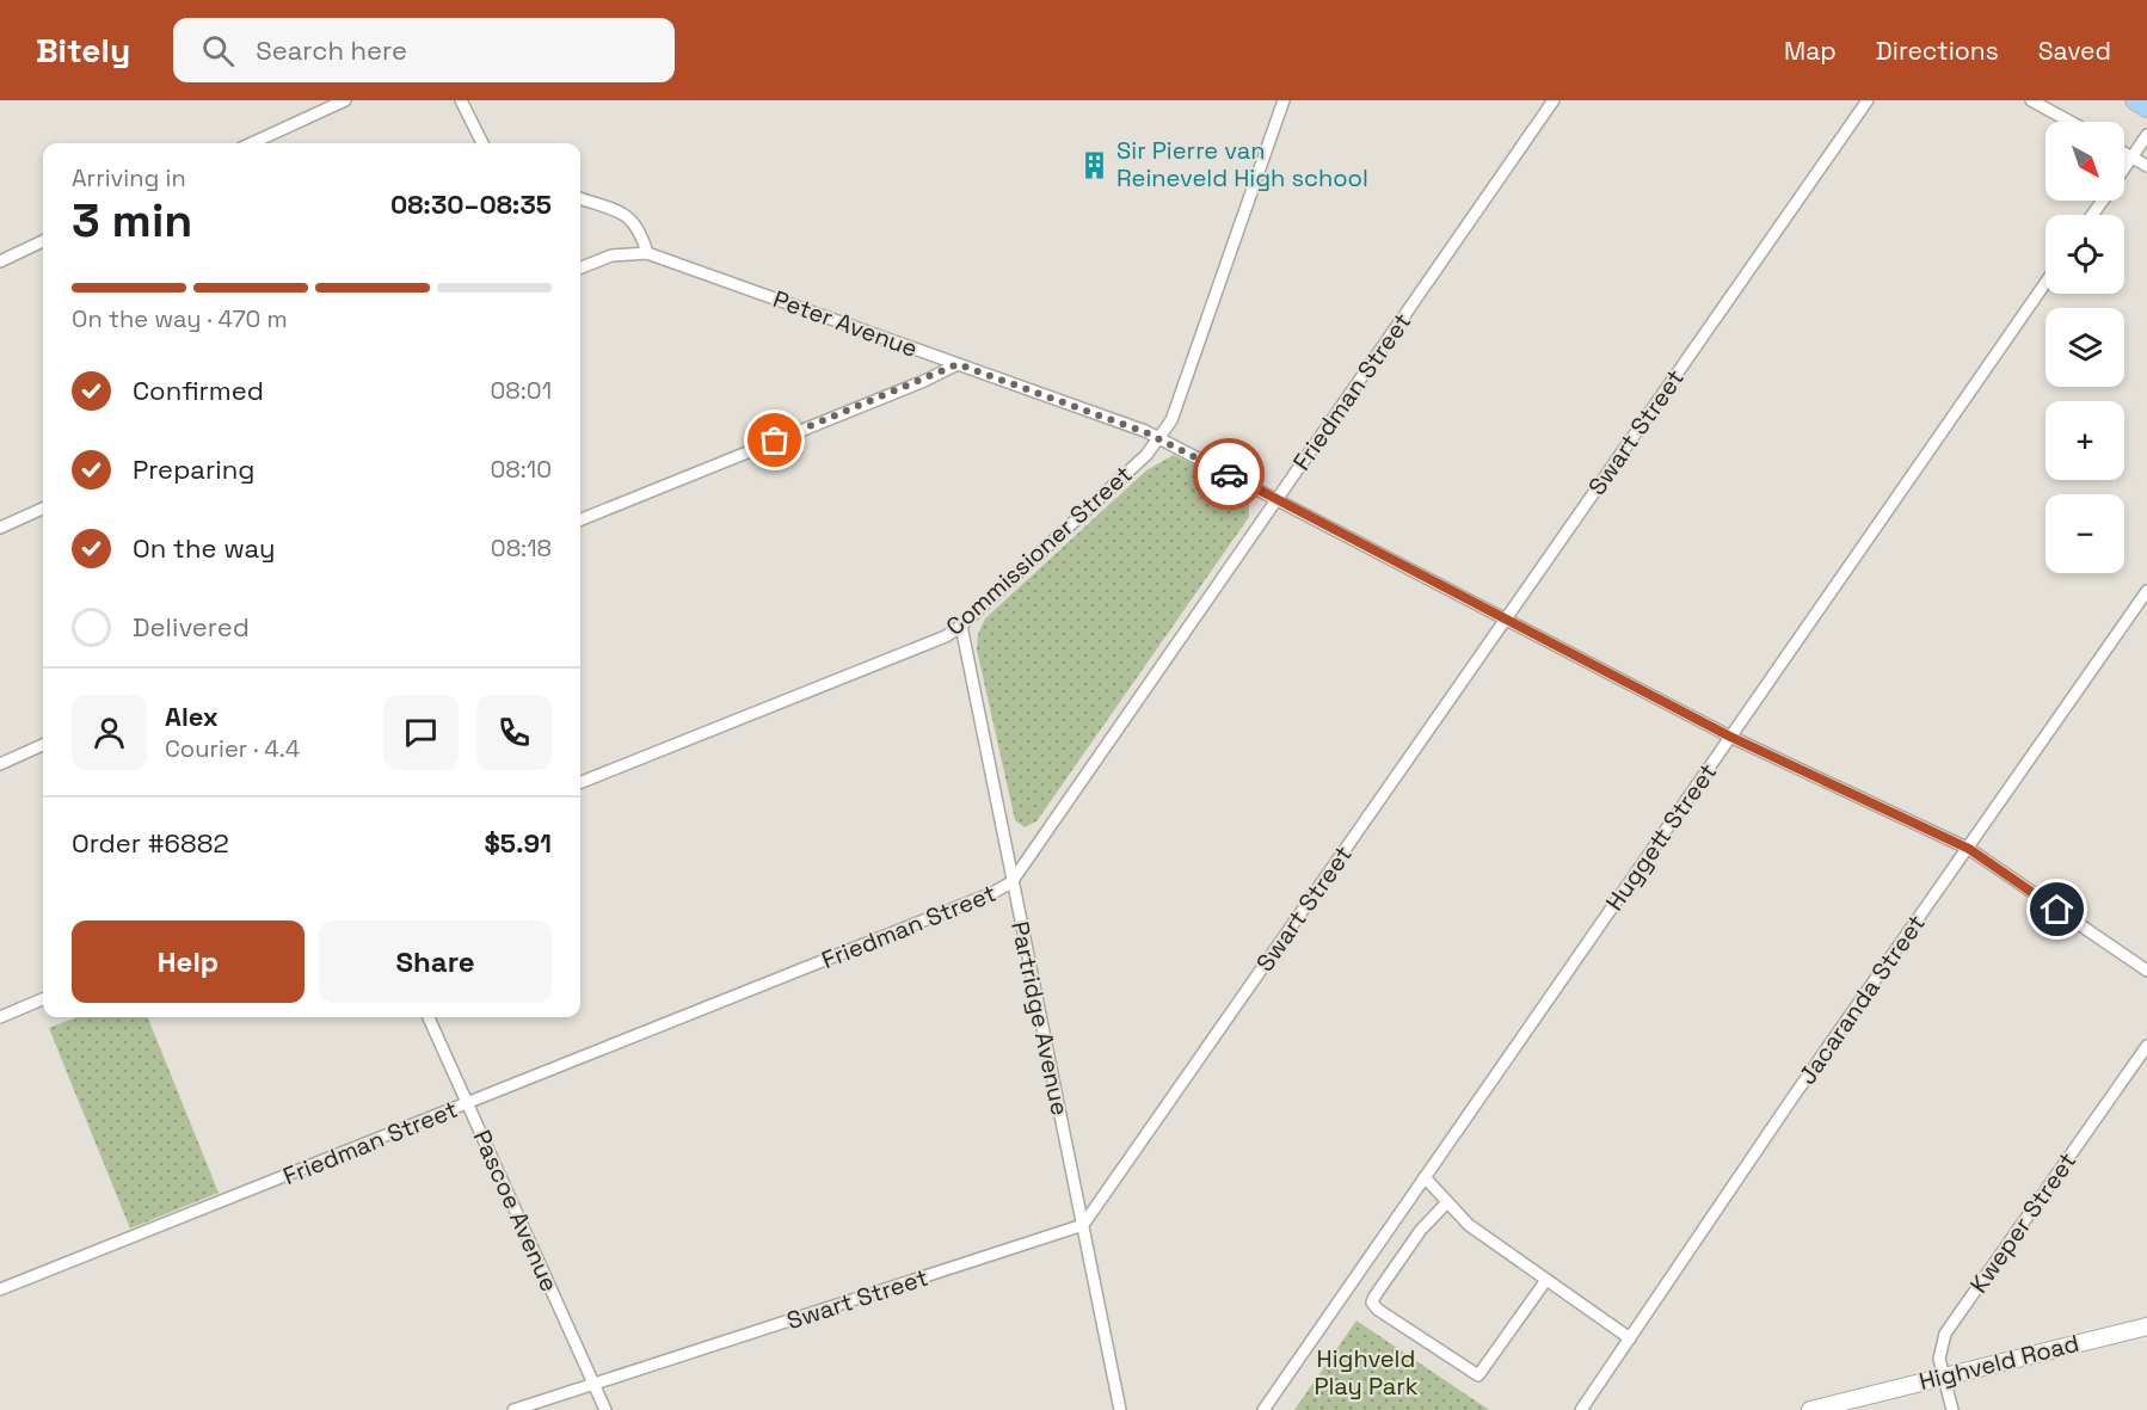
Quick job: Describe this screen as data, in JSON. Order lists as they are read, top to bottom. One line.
{"streets":{"street":["Peter Avenue","Friedman Street","Swart Street","Commissioner Street","Huggett Street","Jacaranda Street","Partridge Avenue","Pascoe Avenue","Kweper Street","Highveld Road"]},"crossings":[["Peter Avenue","Friedman Street"],["Peter Avenue","Swart Street"],["Peter Avenue","Commissioner Street"],["Peter Avenue","Huggett Street"],["Peter Avenue","Jacaranda Street"],["Friedman Street","Partridge Avenue"],["Friedman Street","Pascoe Avenue"],["Swart Street","Partridge Avenue"],["Swart Street","Pascoe Avenue"],["Commissioner Street","Partridge Avenue"],["Kweper Street","Highveld Road"]],"parks":["Highveld Play Park"],"places":{"building":["Sir Pierre van Reineveld High school"]},"north":"bottom right","page":{"header":"Bitely","search":"Search here","nav":["Map","Directions","Saved"],"map_buttons":["+","−"],"heading":["3 min","Arriving in","08:30–08:35"],"panel":["Alex","Courier · 4.4","Order #6882","$5.91"],"bar":"On the way · 470 m","list":[["Confirmed","08:01"],["Preparing","08:10"],["On the way","08:18"],"Delivered"],"buttons":["Help","Share"]}}
